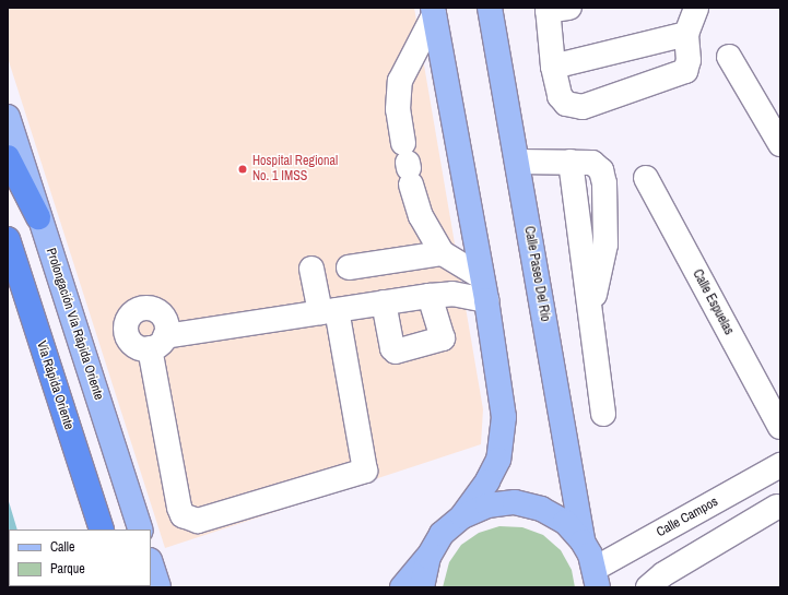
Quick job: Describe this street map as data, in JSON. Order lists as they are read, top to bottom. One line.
{"streets":{"highway":["Vía Rápida Oriente"],"main road":["Calle Paseo Del Río","Prolongación Vía Rápida Oriente"],"street":["Calle Espuelas","Calle Campos"]},"places":["Hospital Regional No. 1 IMSS"],"legend":["Calle","Parque"]}
